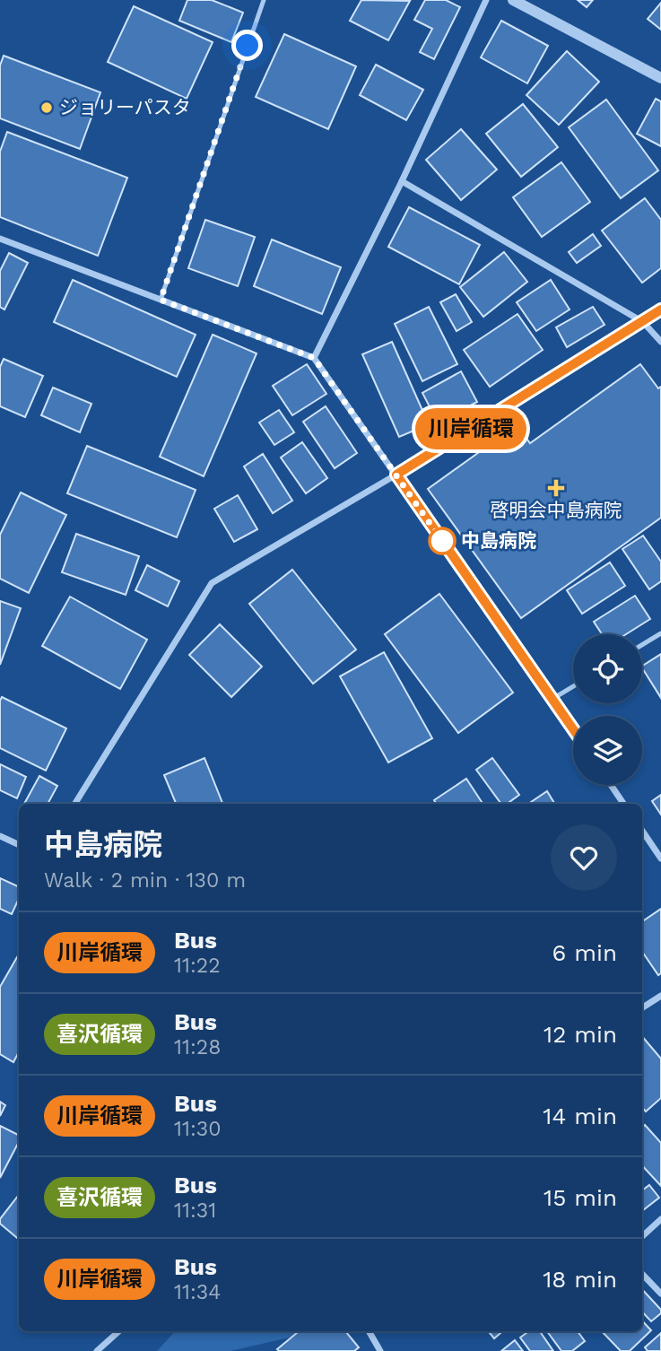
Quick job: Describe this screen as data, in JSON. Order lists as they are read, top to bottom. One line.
{"places":{"other":["ジョリーパスタ","中島病院"],"health":["啓明会中島病院"]},"lines":["bus line 川岸循環"],"page":{"on_map":"川岸循環","heading":["中島病院","Walk · 2 min · 130 m"],"list":[{"mark":"川岸循環","name":"Bus","note":"11:22","value":"6 min"},{"mark":"喜沢循環","name":"Bus","note":"11:28","value":"12 min"},{"mark":"川岸循環","name":"Bus","note":"11:30","value":"14 min"},{"mark":"喜沢循環","name":"Bus","note":"11:31","value":"15 min"},{"mark":"川岸循環","name":"Bus","note":"11:34","value":"18 min"}]}}
